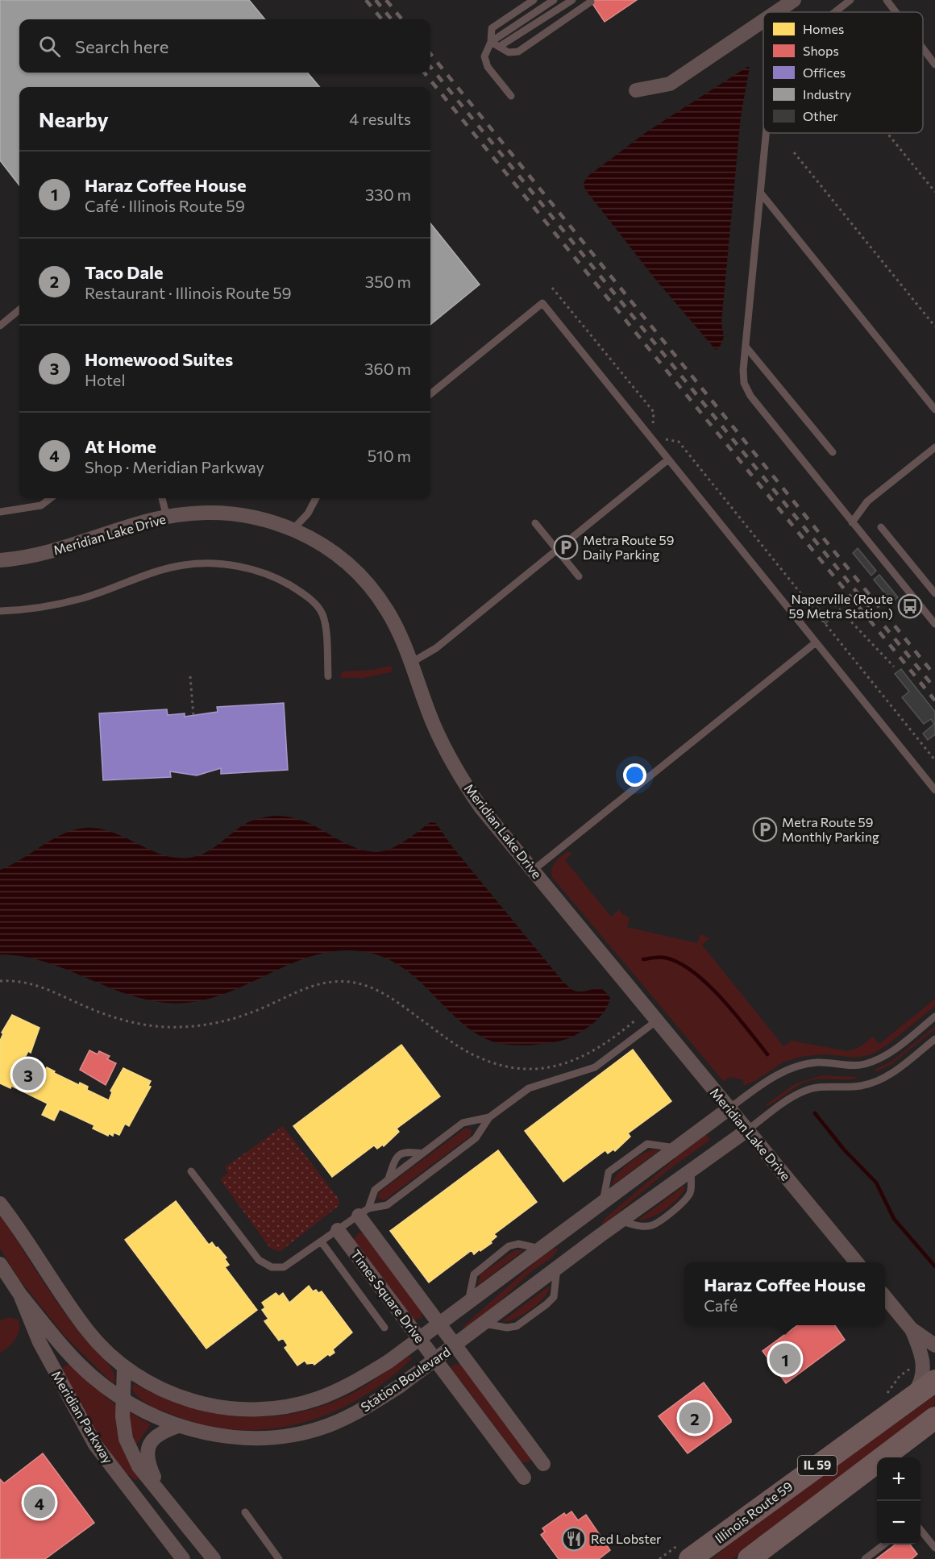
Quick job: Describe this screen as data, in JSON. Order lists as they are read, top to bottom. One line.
{"streets":{"main road":["IL 59","Illinois Route 59"],"street":["Meridian Lake Drive","Times Square Drive","Station Boulevard","Meridian Parkway"]},"crossings":[["Meridian Lake Drive","Station Boulevard"],["Times Square Drive","Station Boulevard"],["Station Boulevard","Meridian Parkway"]],"places":{"parking":["Metra Route 59 Daily Parking","Metra Route 59 Monthly Parking"],"bus stop":["Naperville (Route 59 Metra Station)"],"restaurant":["Red Lobster"]},"legend":["Homes","Shops","Offices","Industry","Other"],"page":{"search":"Search here","heading":["Nearby","4 results"],"list":[{"mark":"1","name":"Haraz Coffee House","note":"Café · Illinois Route 59","value":"330 m"},{"mark":"2","name":"Taco Dale","note":"Restaurant · Illinois Route 59","value":"350 m"},{"mark":"3","name":"Homewood Suites","note":"Hotel","value":"360 m"},{"mark":"4","name":"At Home","note":"Shop · Meridian Parkway","value":"510 m"}],"pins":["3","1","2","4"],"popup":["Haraz Coffee House","Café"],"map_buttons":["+","−"]}}
